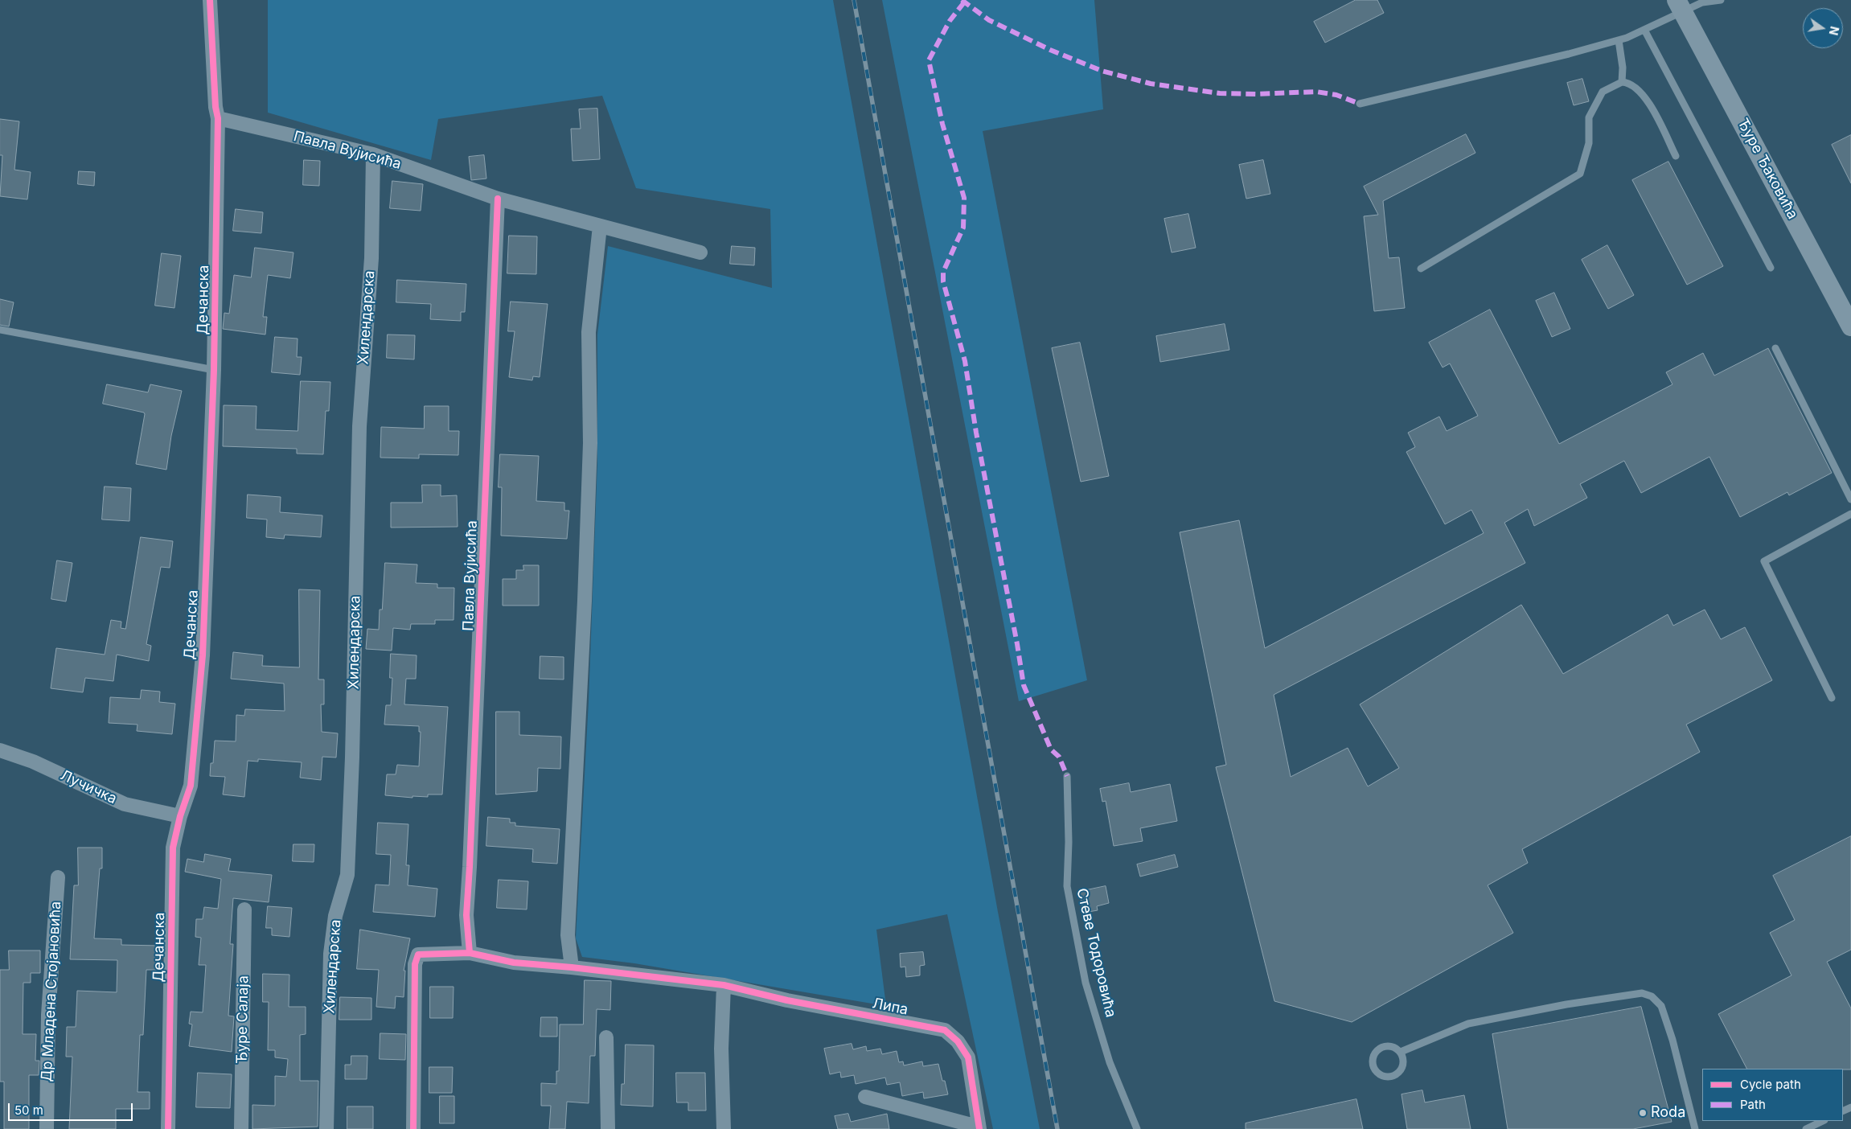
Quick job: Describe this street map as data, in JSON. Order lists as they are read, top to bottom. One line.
{"streets":{"street":["Павла Вујисића","Ђуре Ђаковића","Дечанска","Хилендарска","Лучичка","Др Младена Стојановића","Липа","Ђуре Салаја"],"lane":["Стеве Тодоровића"]},"crossings":[["Павла Вујисића","Дечанска"],["Павла Вујисића","Хилендарска"],["Павла Вујисића","Липа"],["Дечанска","Лучичка"]],"places":["Roda"],"legend":["Cycle path","Path"],"scale_bar":"50 m","north":"right"}
